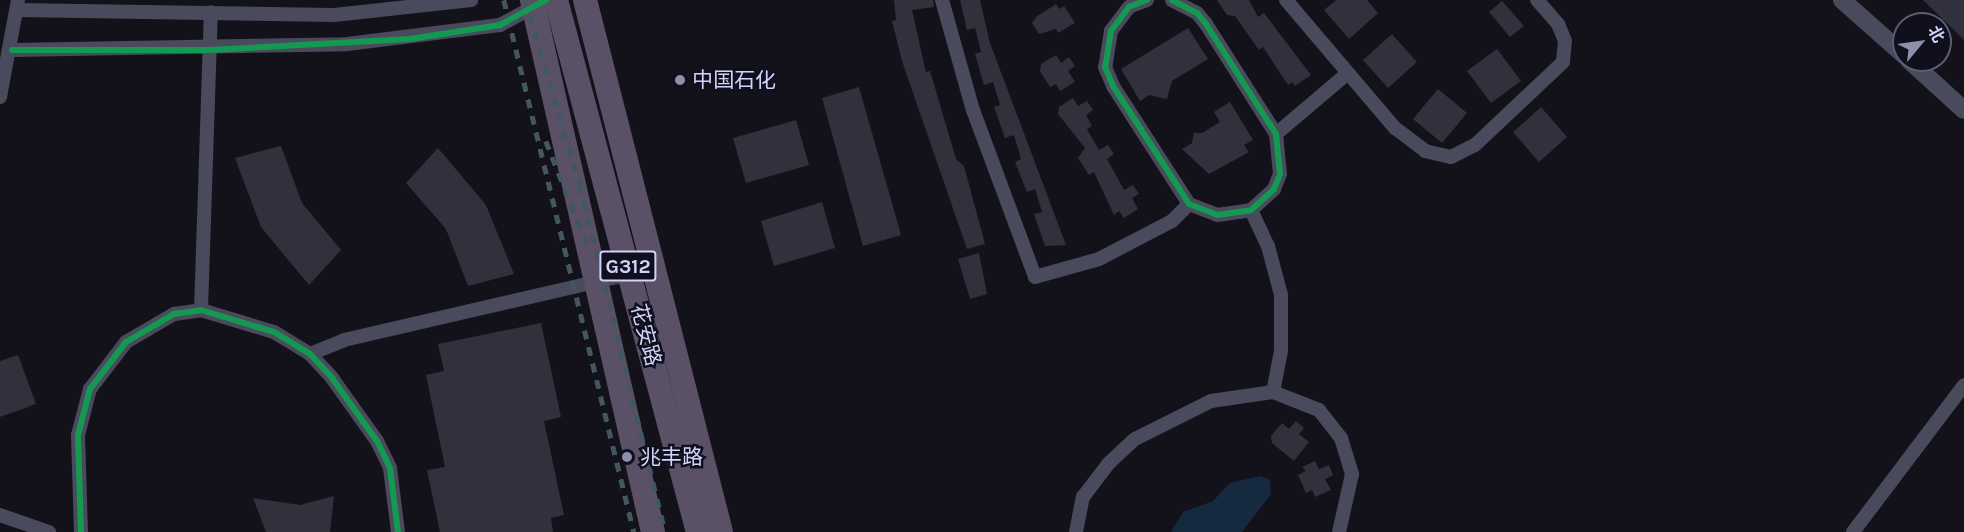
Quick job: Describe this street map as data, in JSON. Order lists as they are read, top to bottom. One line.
{"streets":{"highway":["G312","花安路"]},"places":["中国石化","兆丰路"],"north":"top right"}
